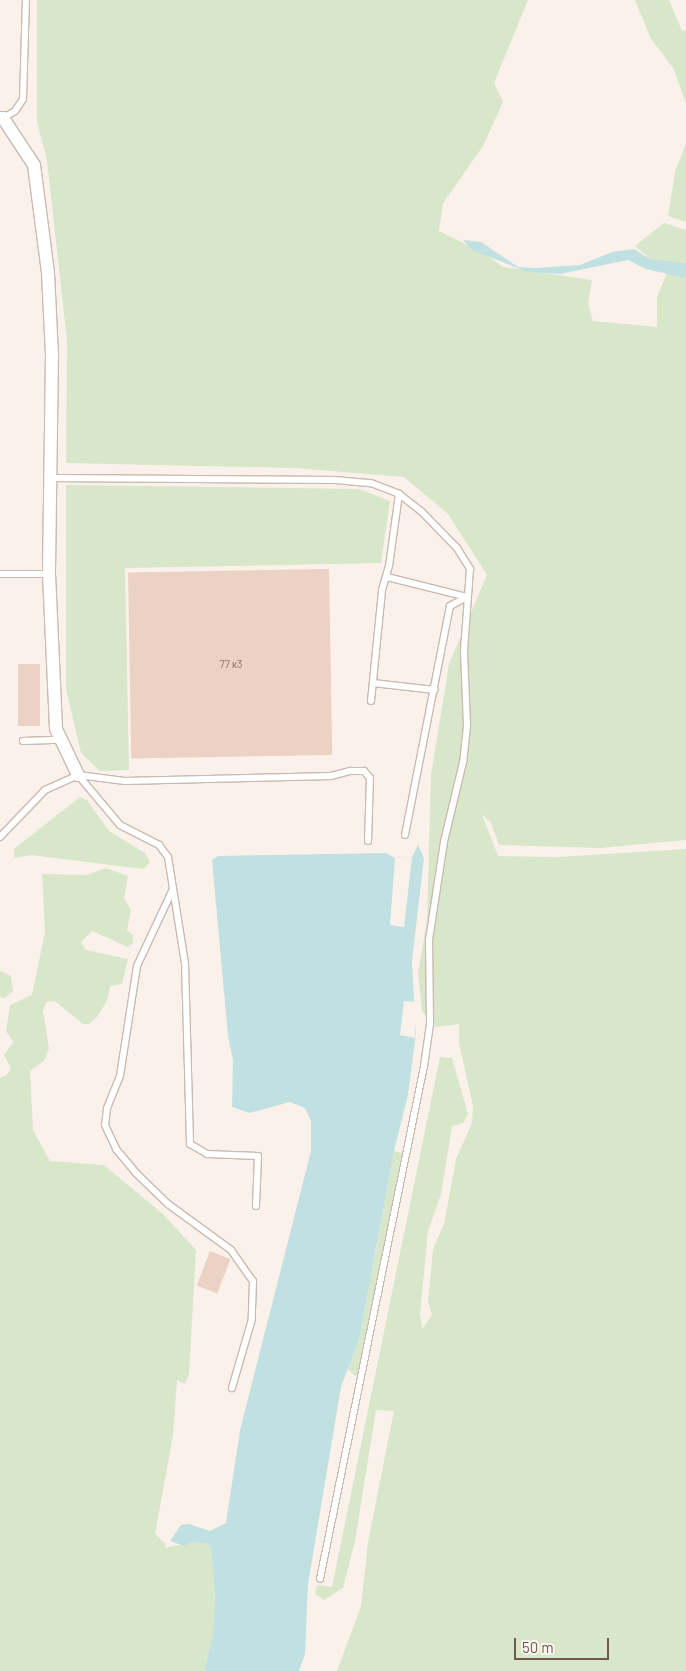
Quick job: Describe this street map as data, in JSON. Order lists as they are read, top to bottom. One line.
{"house_numbers":["77 к3"],"scale_bar":"50 m"}
